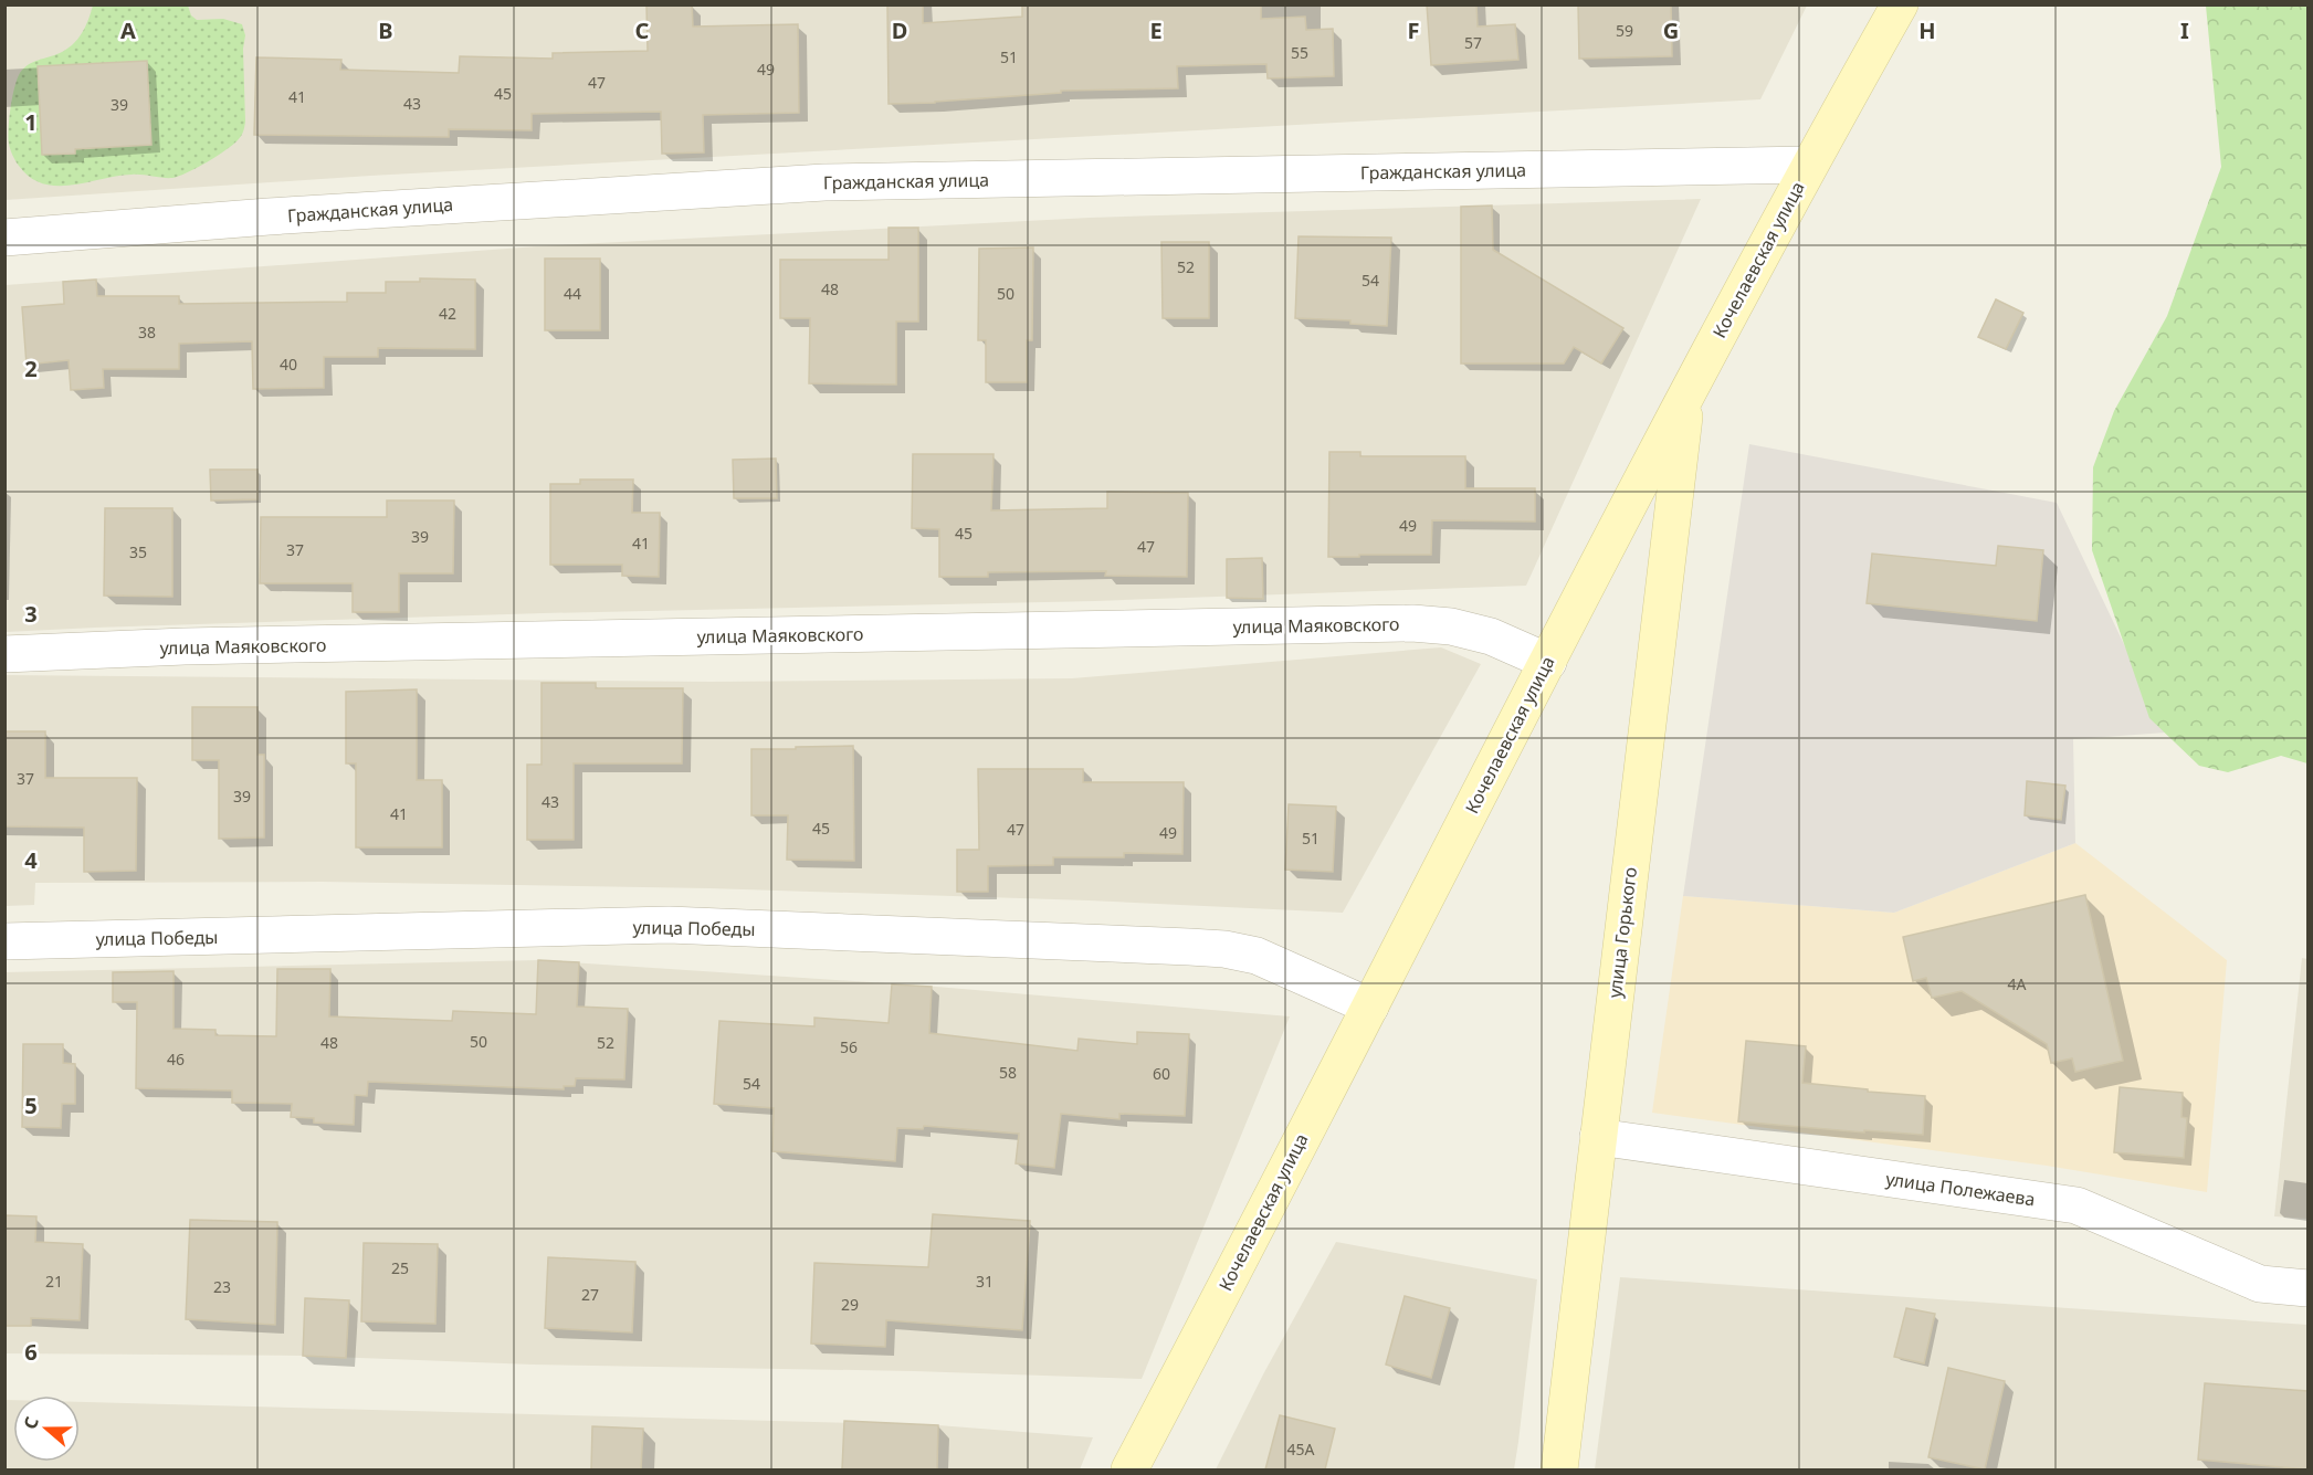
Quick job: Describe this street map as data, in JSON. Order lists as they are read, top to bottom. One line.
{"streets":{"main road":["Кочелаевская улица","улица Горького"],"street":["Гражданская улица","улица Маяковского","улица Победы","улица Полежаева"]},"crossings":[["Гражданская улица","Кочелаевская улица"],["Кочелаевская улица","улица Маяковского"],["Кочелаевская улица","улица Победы"],["Кочелаевская улица","улица Горького"],["улица Горького","улица Полежаева"]],"house_numbers":["59","57","55","51","49","47","45","41","43","39","52","54","48","44","50","42","38","40","49","45","39","41","47","37","35","37","39","43","41","45","47","49","51","4А","50","48","52","56","46","58","60","54","25","21","31","23","27","29","45А"],"north":"left","grid":{"columns":["A","B","C","D","E","F","G","H","I"],"rows":["1","2","3","4","5","6"]}}
